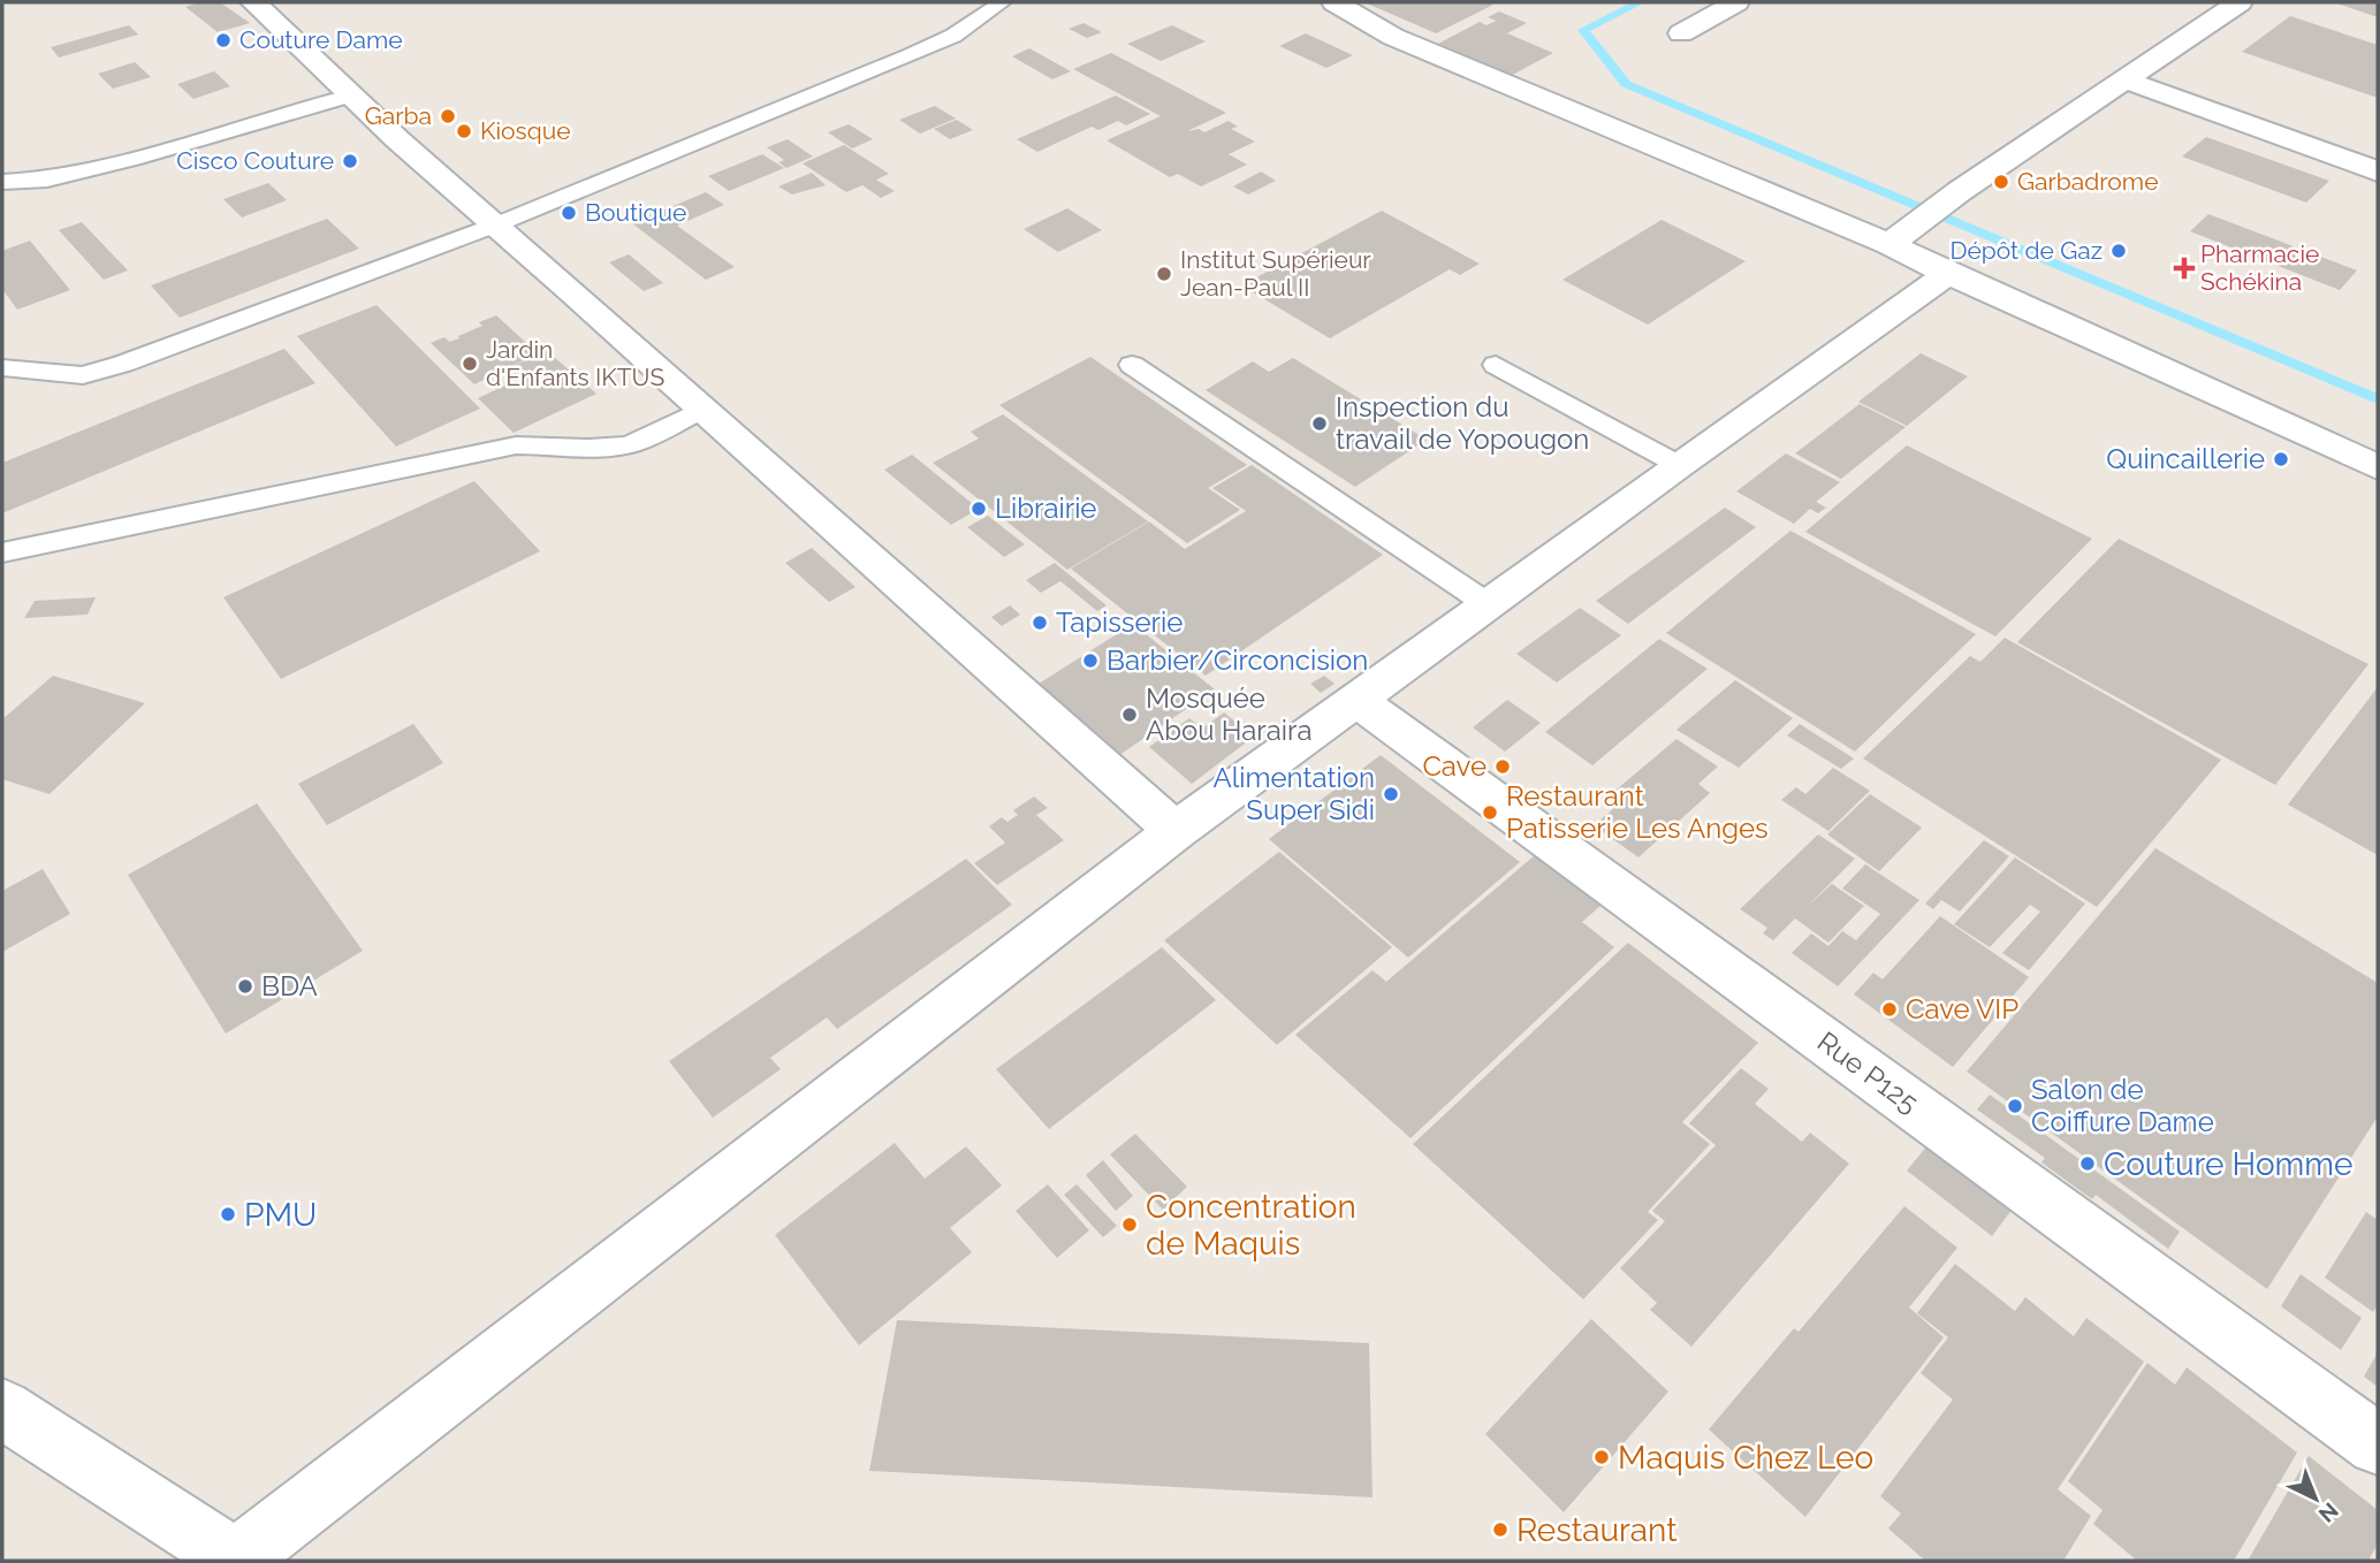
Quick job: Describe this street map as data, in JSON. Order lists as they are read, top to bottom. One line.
{"streets":{"street":["Rue P125"]},"places":{"other":["Couture Dame","Garba","Kiosque","Cisco Couture","Garbadrome","Boutique","Dépôt de Gaz","Institut Supérieur Jean-Paul II","Jardin d'Enfants IKTUS","Inspection du travail de Yopougon","Quincaillerie","Librairie","Tapisserie","Barbier/Circoncision","Mosquée Abou Haraira","Cave","Alimentation Super Sidi","Restaurant Patisserie Les Anges","BDA","Cave VIP","Salon de Coiffure Dame","Couture Homme","PMU","Concentration de Maquis","Maquis Chez Leo","Restaurant"],"health":["Pharmacie Schékina"]},"north":"bottom right"}
